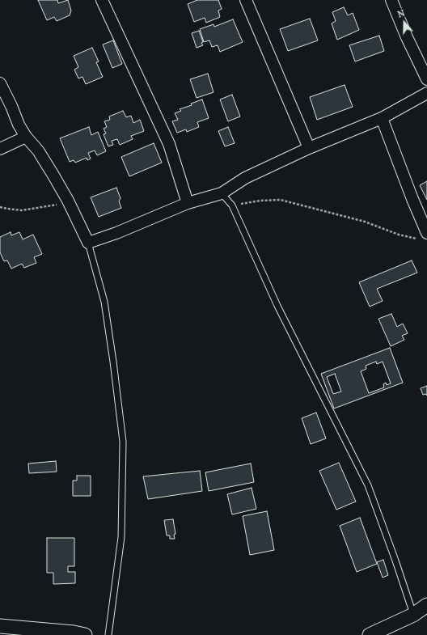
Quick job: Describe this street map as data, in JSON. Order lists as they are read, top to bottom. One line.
{"north":"top"}
